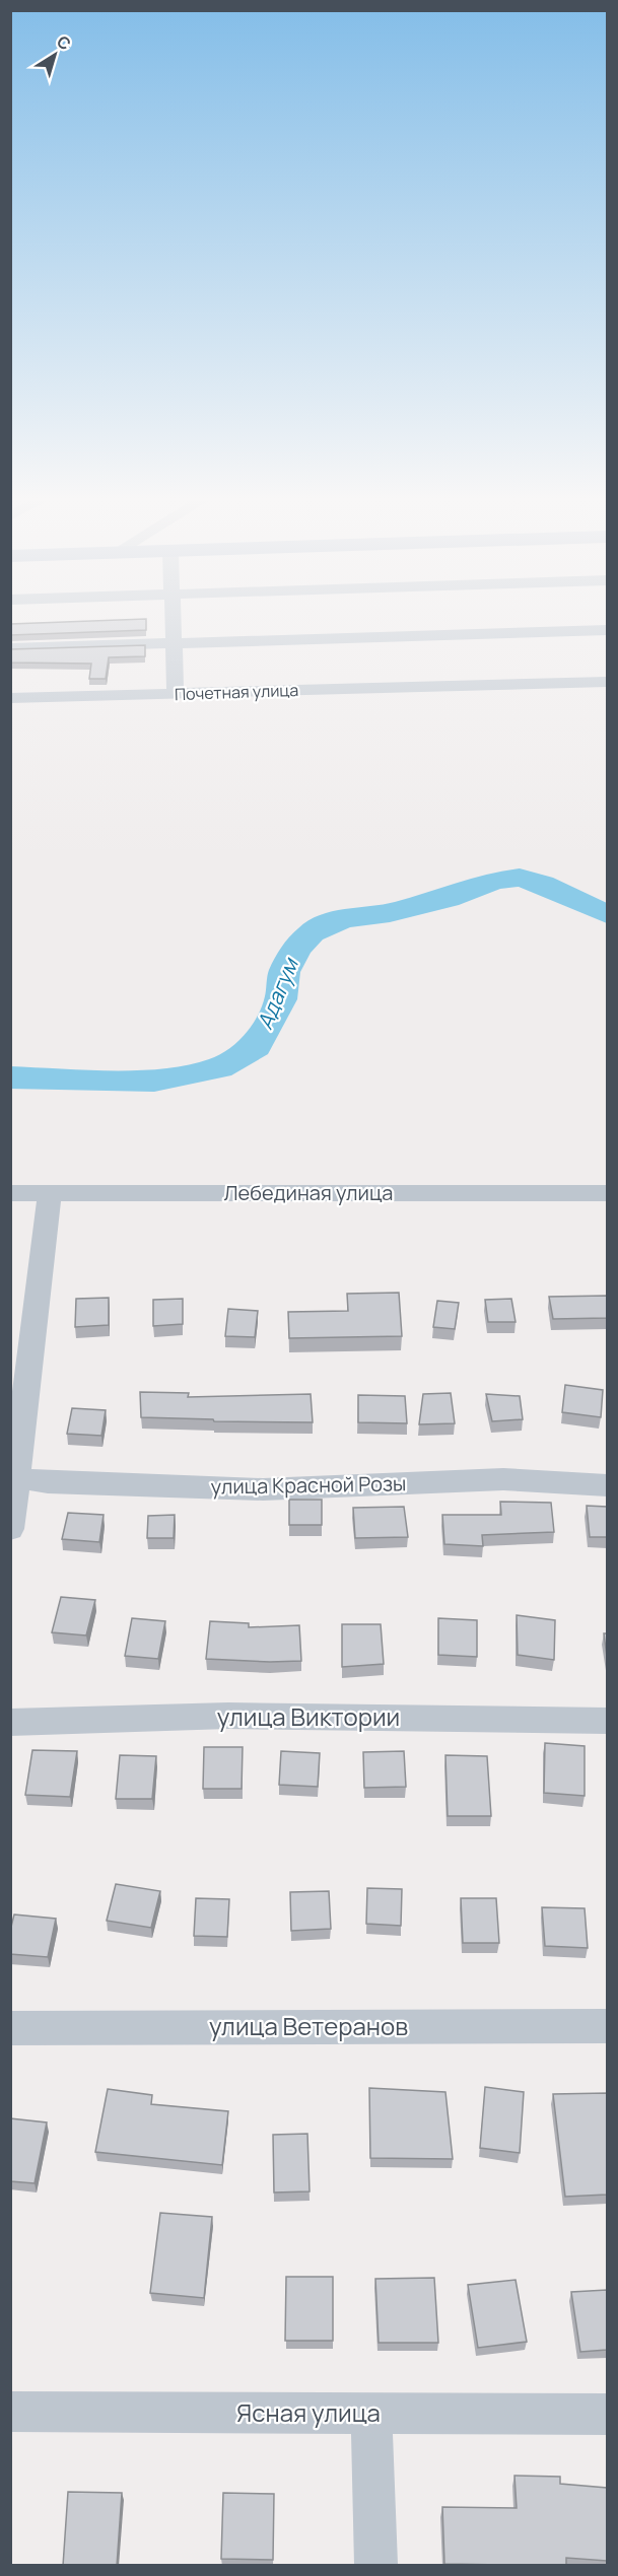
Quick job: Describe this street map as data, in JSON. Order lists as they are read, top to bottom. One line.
{"streets":{"street":["Почетная улица","Лебединая улица","улица Красной Розы","улица Виктории","улица Ветеранов","Ясная улица"]},"water":["Адагум"],"north":"top right"}
